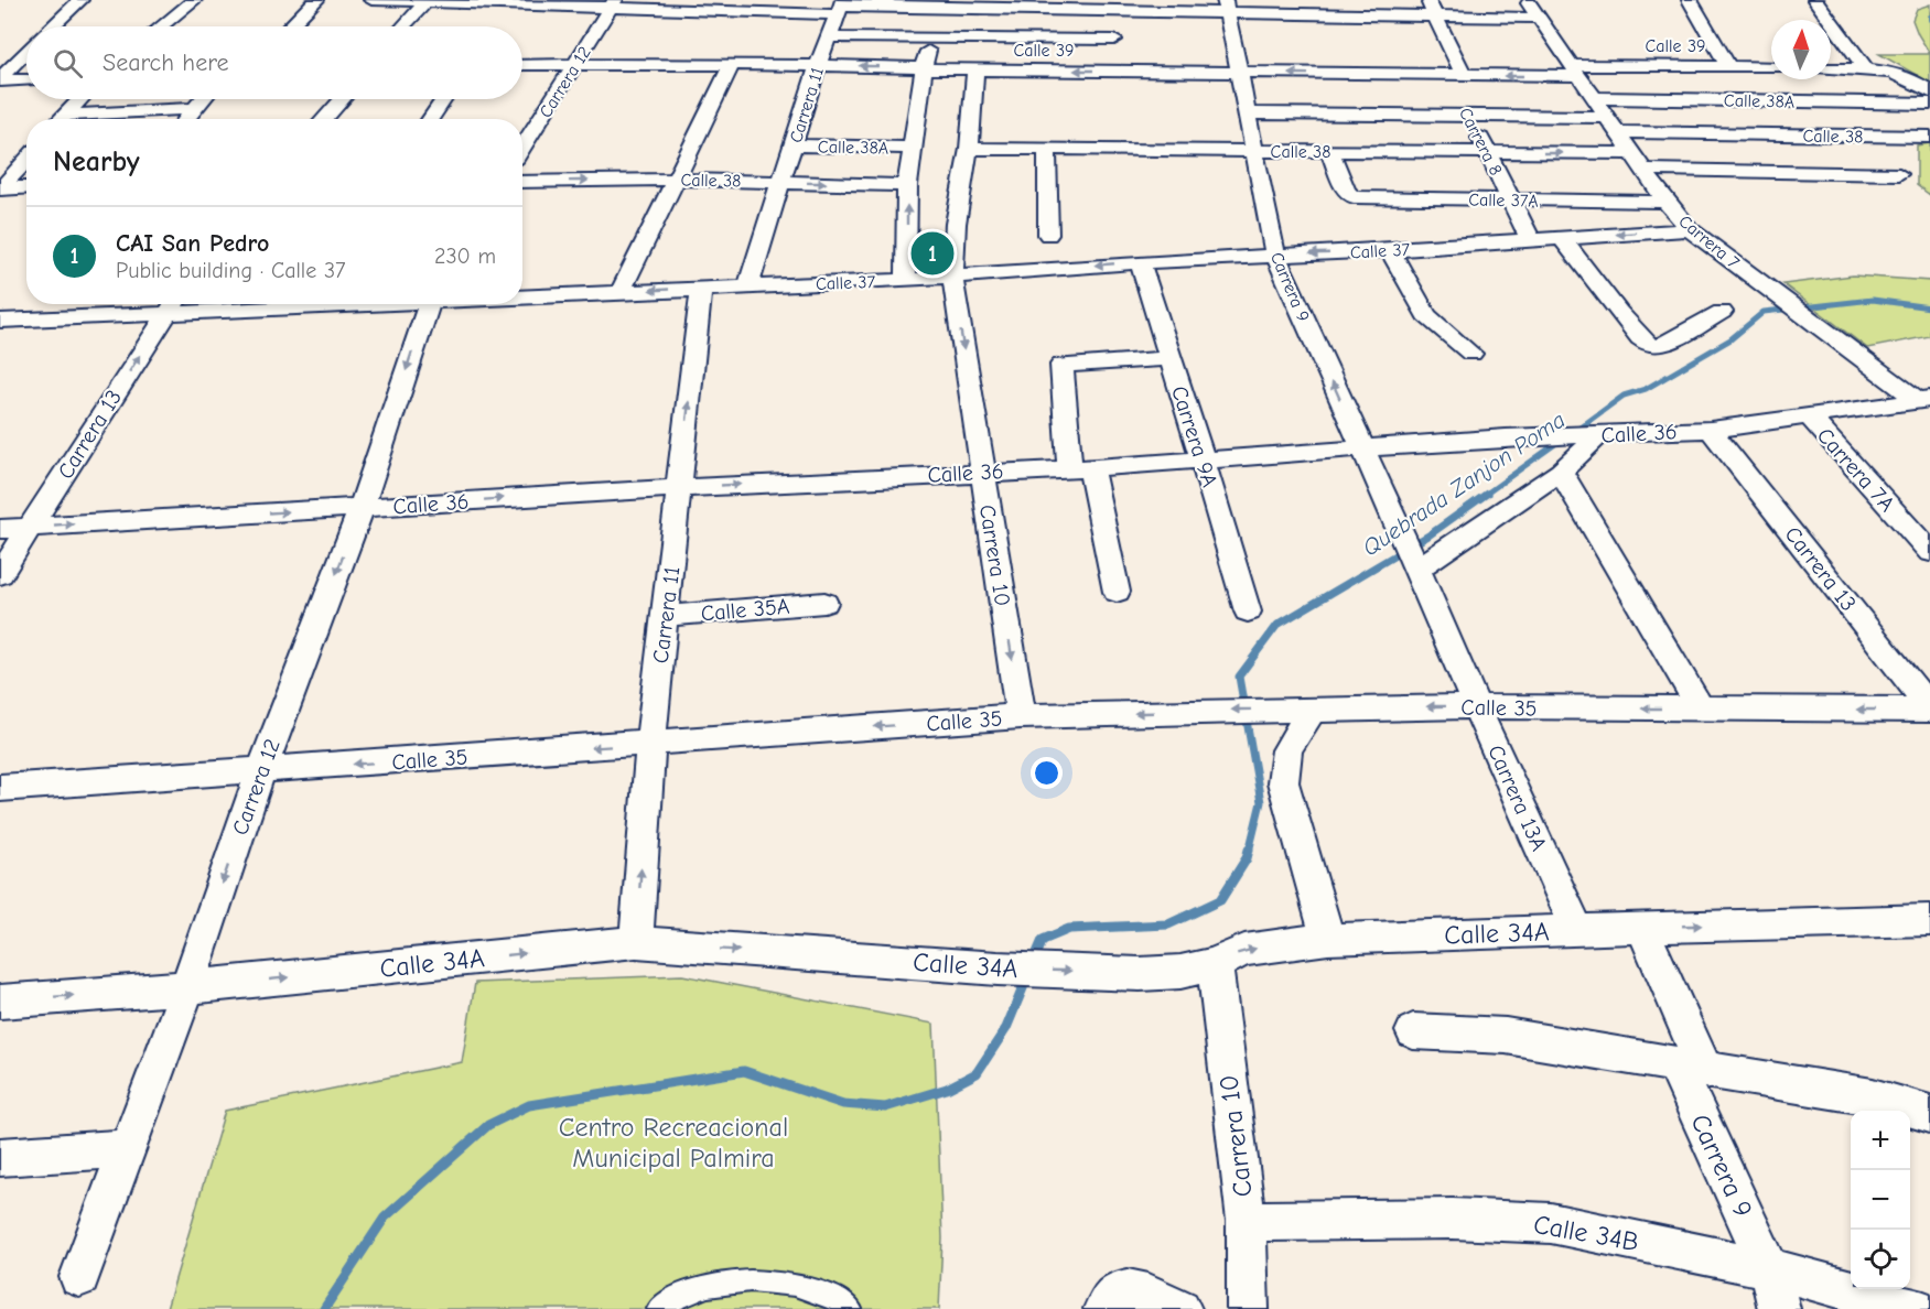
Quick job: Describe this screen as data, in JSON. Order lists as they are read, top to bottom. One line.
{"streets":{"street":["Calle 39","Carrera 12","Calle 38A","Carrera 11","Calle 38","Carrera 8","Calle 37A","Carrera 7","Calle 37","Carrera 9","Calle 36","Carrera 13","Carrera 9A","Carrera 7A","Carrera 10","Calle 35A","Calle 35","Carrera 13A","Calle 34A","Calle 34B"]},"crossings":[["Calle 39","Carrera 12"],["Calle 39","Carrera 11"],["Calle 39","Carrera 8"],["Calle 39","Carrera 7"],["Calle 39","Carrera 9"],["Calle 39","Carrera 10"],["Carrera 12","Calle 36"],["Carrera 12","Calle 35"],["Carrera 12","Calle 34A"],["Calle 38A","Carrera 11"],["Calle 38A","Carrera 7"],["Carrera 11","Calle 38"],["Carrera 11","Calle 37"],["Carrera 11","Calle 36"],["Carrera 11","Calle 35A"],["Carrera 11","Calle 35"],["Carrera 11","Calle 34A"],["Calle 38","Carrera 8"],["Calle 38","Calle 37A"],["Calle 38","Carrera 7"],["Calle 38","Carrera 9"],["Calle 38","Carrera 10"],["Carrera 8","Calle 37A"],["Carrera 8","Calle 37"],["Calle 37A","Carrera 7"],["Carrera 7","Calle 37"],["Carrera 7","Calle 36"],["Calle 37","Carrera 9"],["Calle 37","Carrera 13"],["Calle 37","Carrera 9A"],["Calle 37","Carrera 10"],["Carrera 9","Calle 36"],["Carrera 9","Carrera 13A"],["Carrera 9","Calle 34A"],["Carrera 9","Calle 34B"],["Calle 36","Carrera 13"],["Calle 36","Carrera 9A"],["Calle 36","Carrera 7A"],["Calle 36","Carrera 10"],["Carrera 13","Calle 35"],["Carrera 10","Calle 35"],["Carrera 10","Calle 34A"],["Carrera 10","Calle 34B"],["Calle 35","Carrera 13A"],["Carrera 13A","Calle 34A"]],"one_way":["Carrera 12","Carrera 11","Calle 36","Carrera 13","Carrera 10","Calle 35","Calle 34A"],"water":["Quebrada Zanjon Poma"],"parks":["Centro Recreacional Municipal Palmira"],"north":"top","page":{"search":"Search here","heading":"Nearby","list":[{"mark":"1","name":"CAI San Pedro","note":"Public building · Calle 37","value":"230 m"}],"pins":"1","map_buttons":["+","−"]}}
